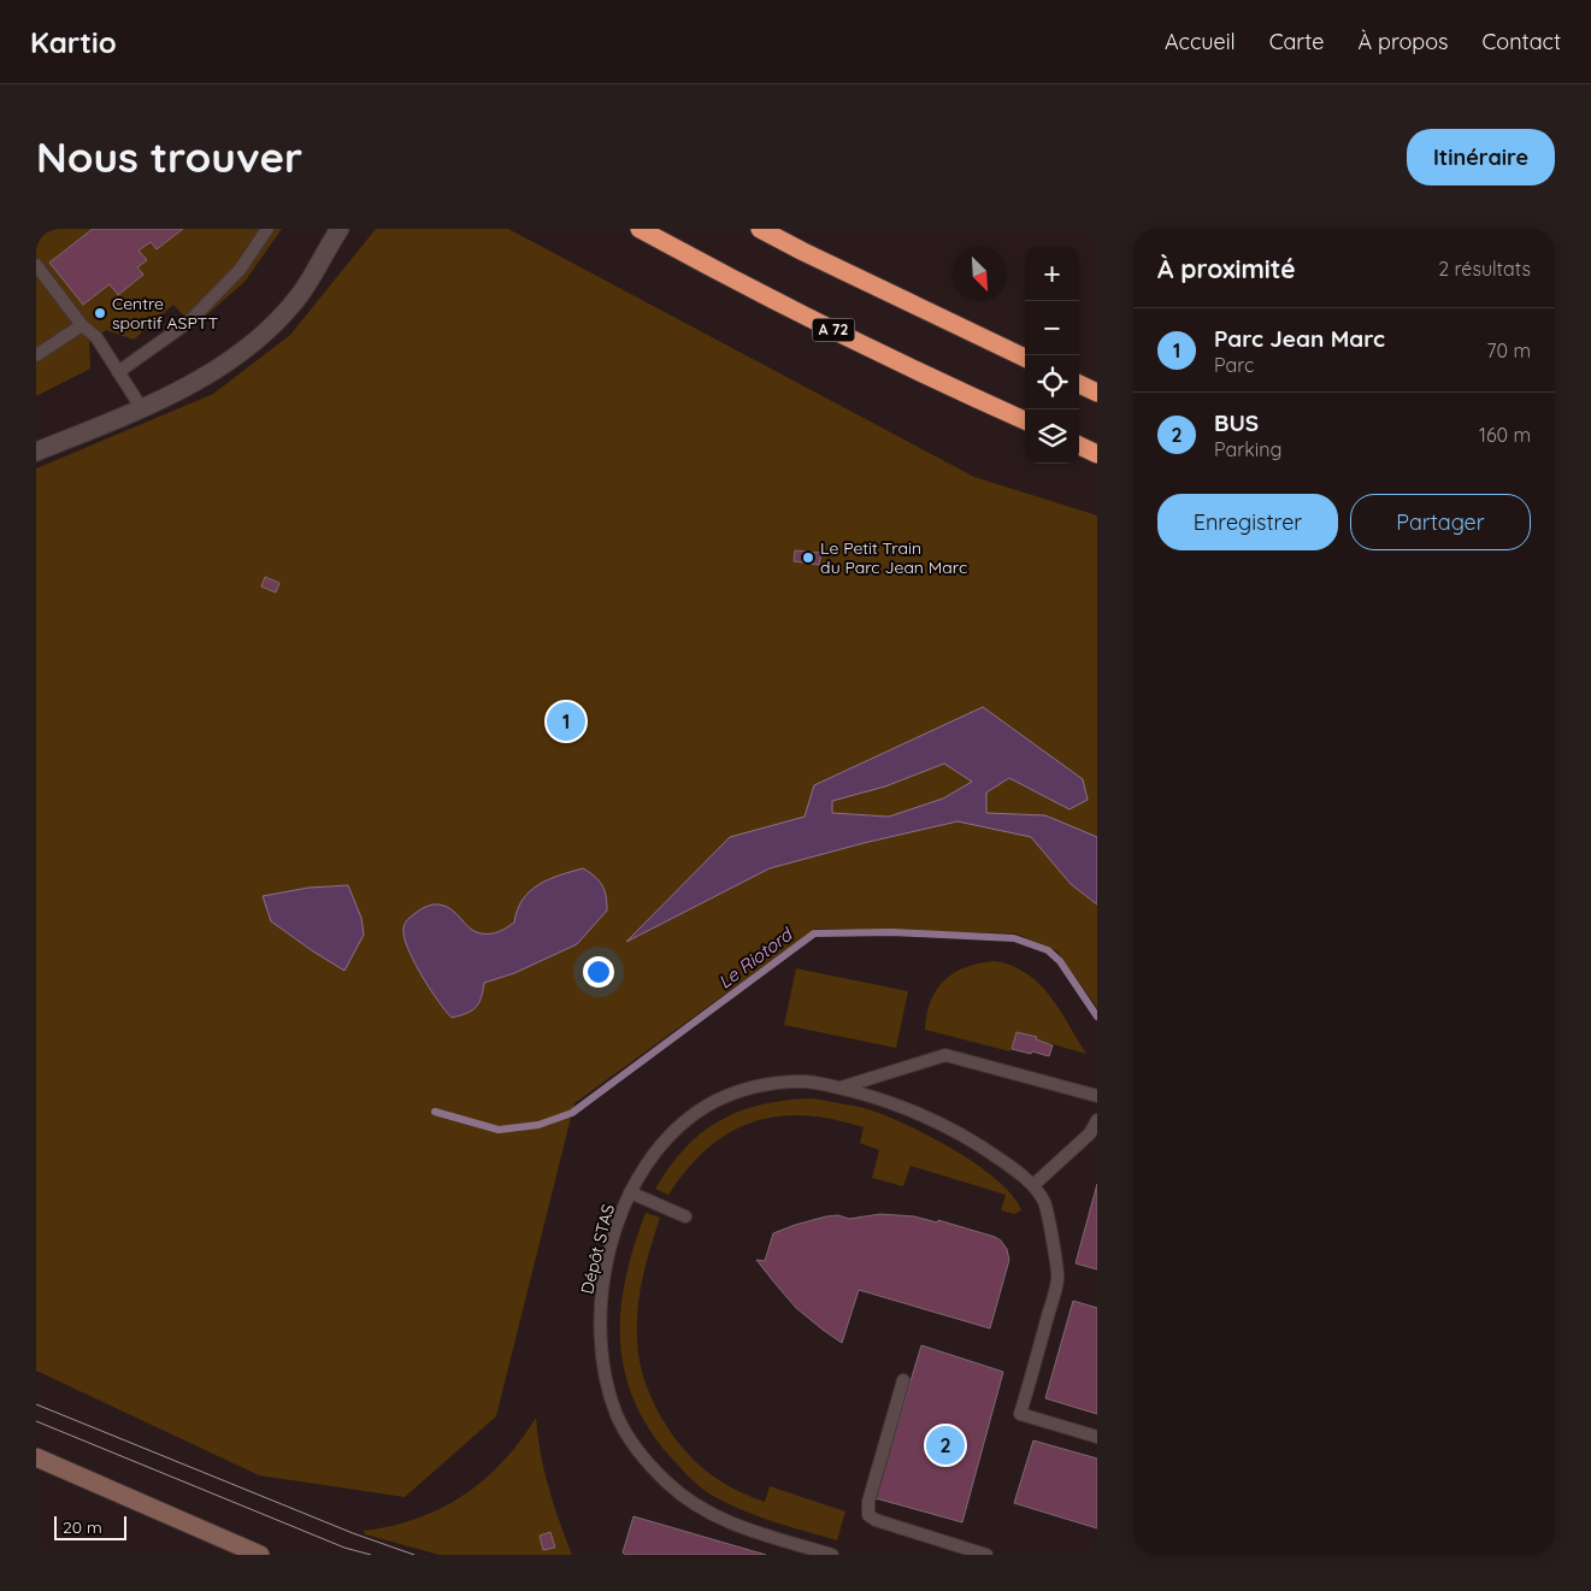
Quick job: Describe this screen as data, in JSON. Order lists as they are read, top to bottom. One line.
{"streets":{"highway":["A 72"],"lane":["Dépôt STAS"]},"water":["Le Riotord"],"places":["Centre sportif ASPTT","Le Petit Train du Parc Jean Marc"],"scale_bar":"20 m","north":"bottom right","page":{"header":"Kartio","nav":["Accueil","Carte","À propos","Contact"],"buttons":["Itinéraire",["Enregistrer","Partager"]],"title":"Nous trouver","heading":["À proximité","2 résultats"],"map_buttons":["+","−"],"list":[{"mark":"1","name":"Parc Jean Marc","note":"Parc","value":"70 m"},{"mark":"2","name":"BUS","note":"Parking","value":"160 m"}],"pins":["1","2"],"scale":"20 m"}}
